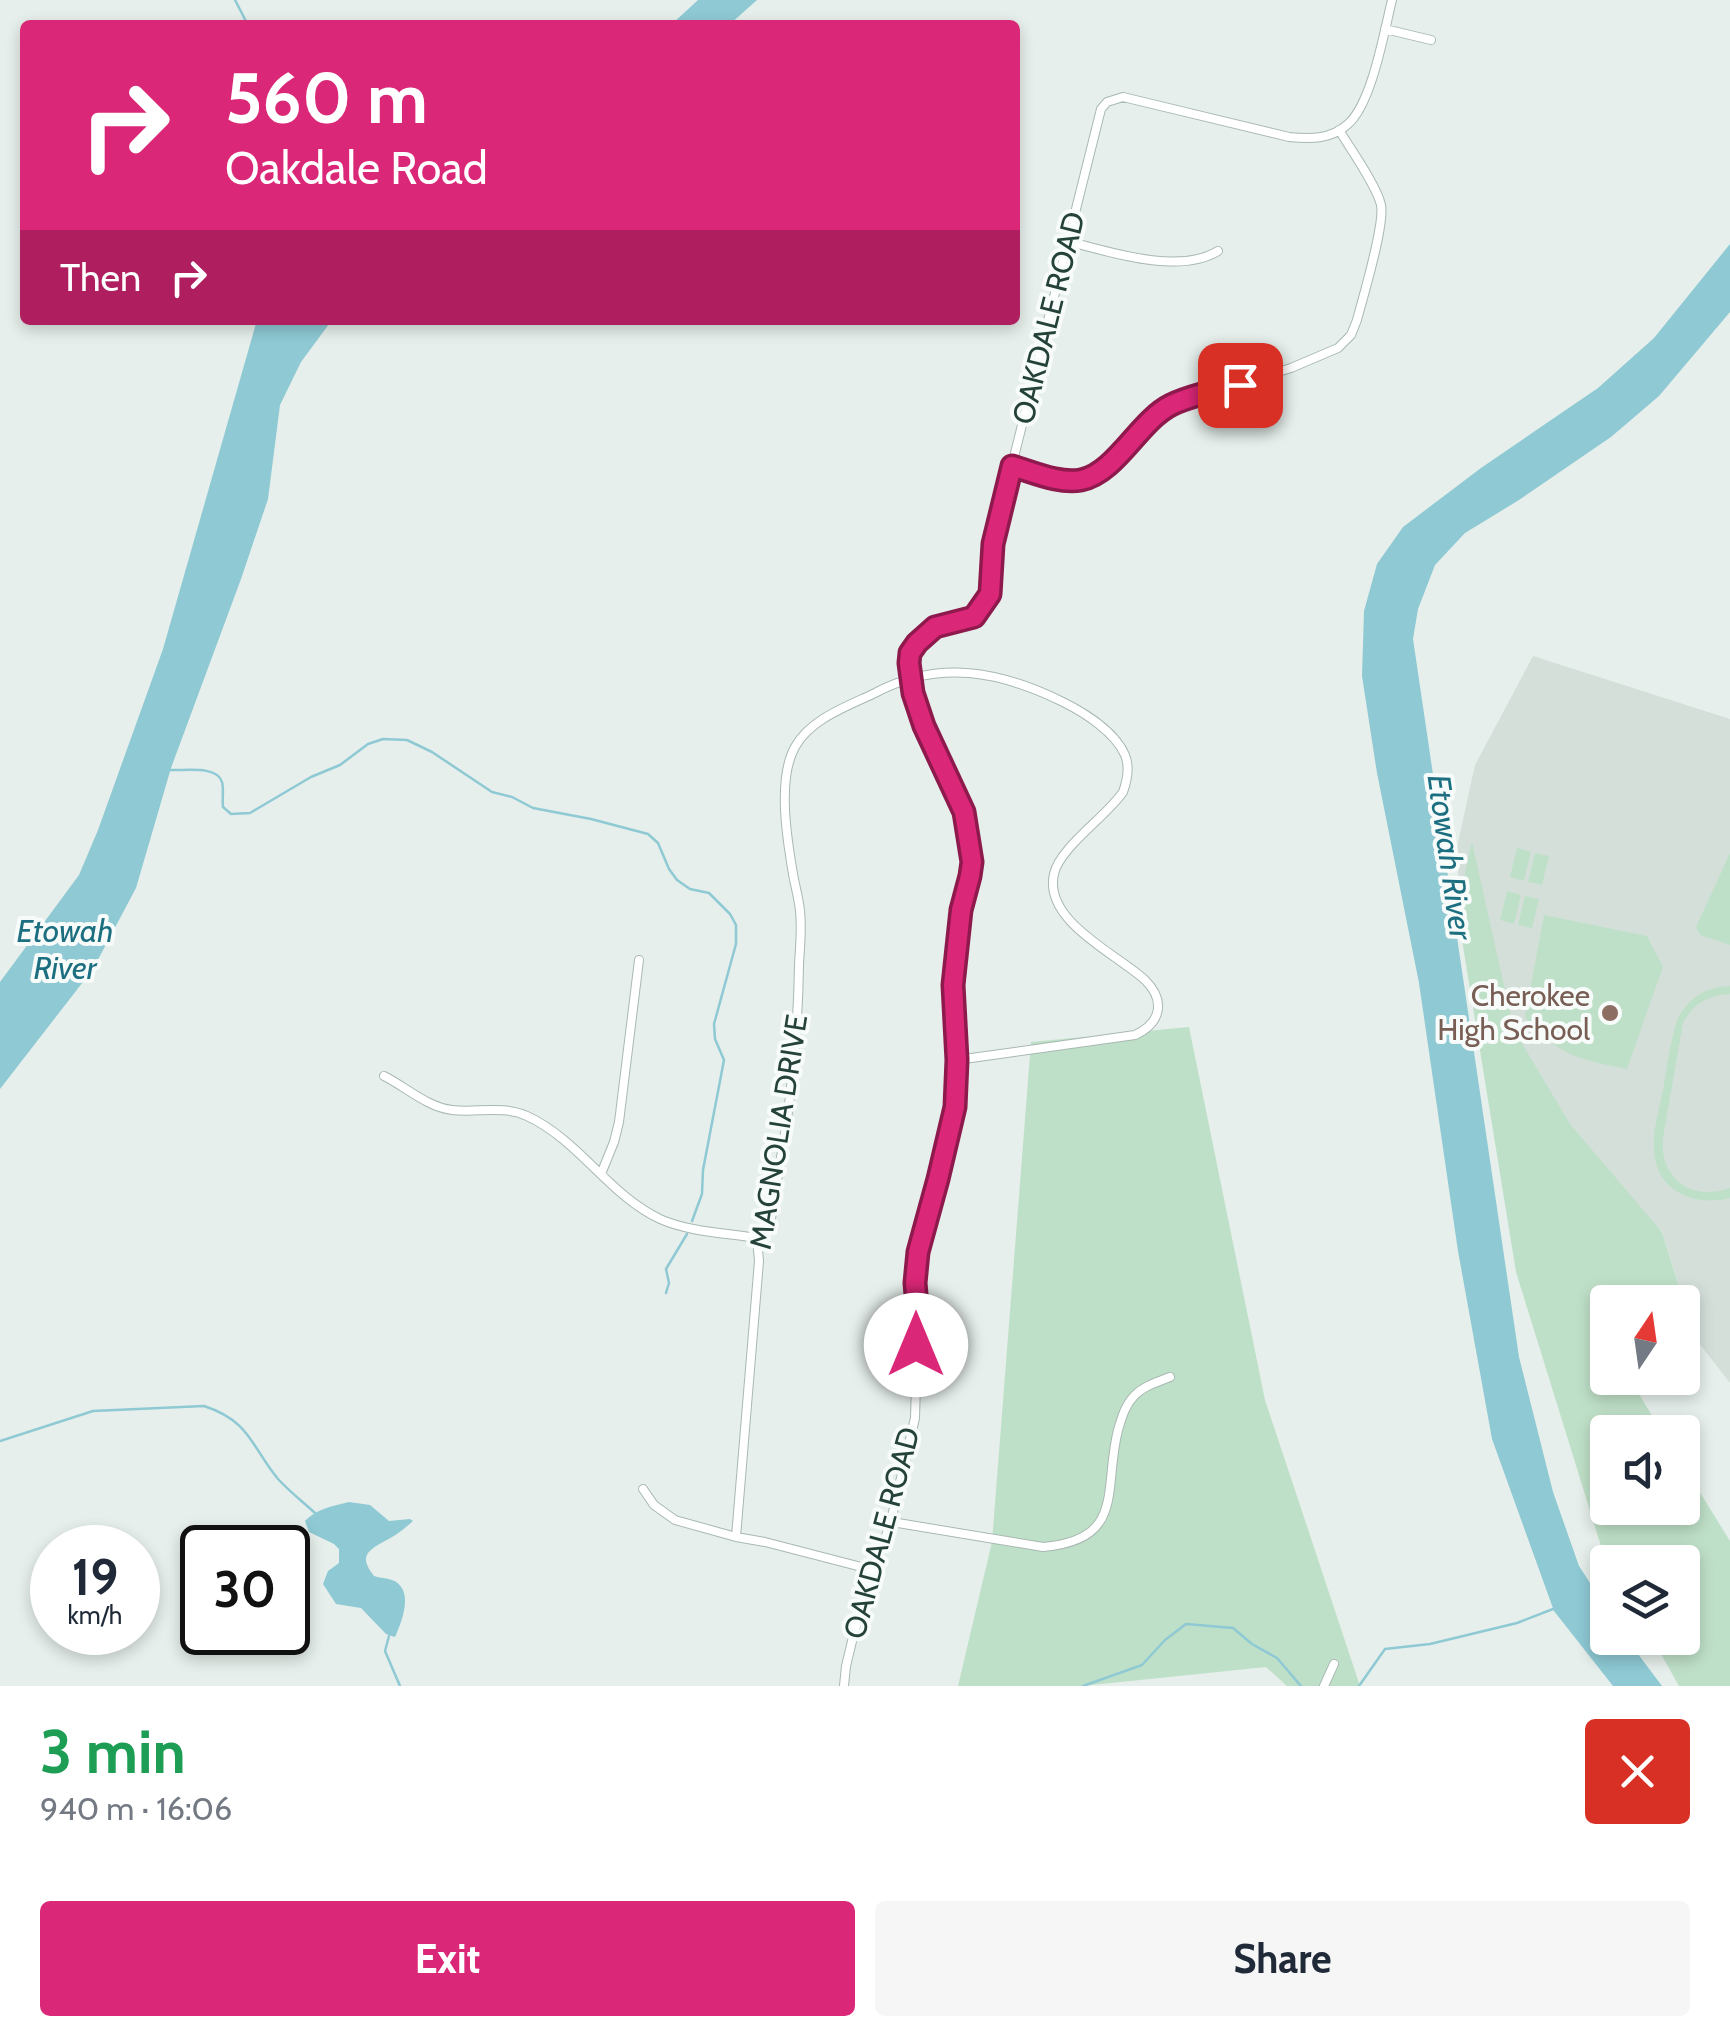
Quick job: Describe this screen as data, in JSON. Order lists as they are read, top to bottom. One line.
{"streets":{"street":["OAKDALE ROAD","MAGNOLIA DRIVE"]},"crossings":[["OAKDALE ROAD","MAGNOLIA DRIVE"]],"water":["Etowah River"],"places":["Cherokee High School"],"north":"top","page":{"turn":["560 m","Oakdale Road"],"then":"Then","speed":"19 km/h","limit":"30","heading":["3 min","940 m · 16:06"],"buttons":["Exit","Share"]}}
